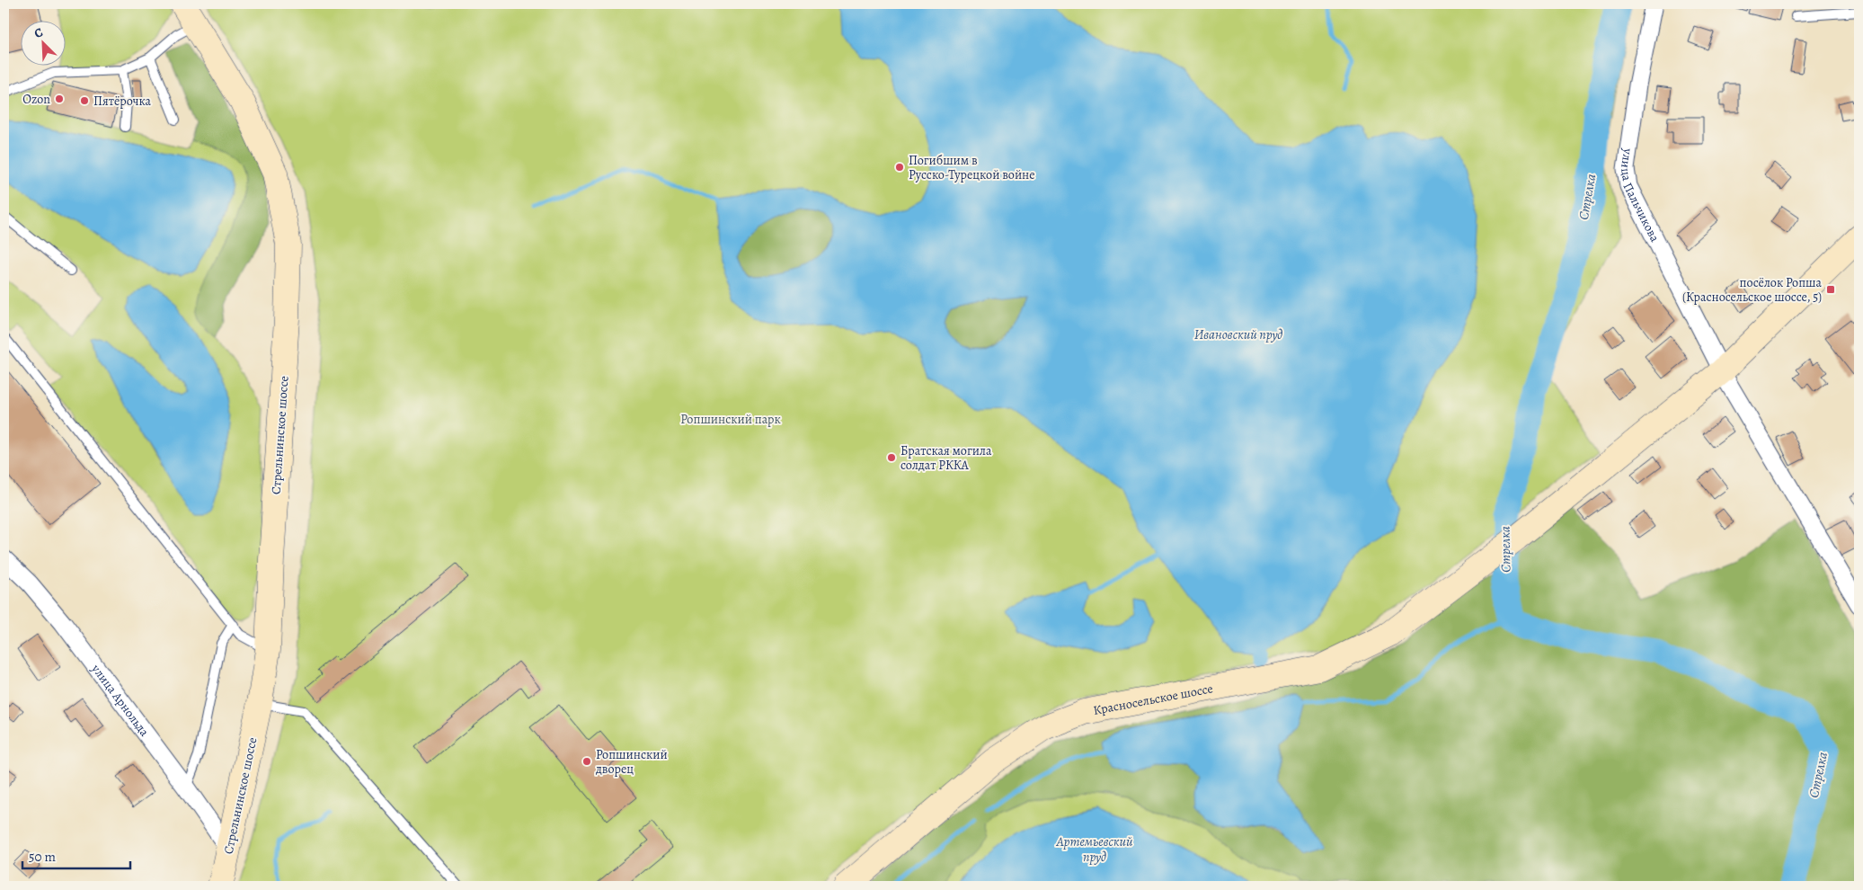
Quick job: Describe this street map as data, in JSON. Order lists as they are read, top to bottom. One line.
{"streets":{"main road":["Стрельнинское шоссе","Красносельское шоссе"],"street":["улица Пальчикова","улица Арнольда"]},"crossings":[["улица Пальчикова","Красносельское шоссе"],["Стрельнинское шоссе","улица Арнольда"]],"water":["Стрелка","Ивановский пруд","Артемьевский пруд"],"parks":["Ропшинский парк"],"places":{"other":["Ozon","Пятёрочка","Погибшим в Русско-Турецкой войне","Братская могила солдат РККА","Ропшинский дворец"],"transit":["посёлок Ропша (Красносельское шоссе, 5)"]},"scale_bar":"50 m","north":"top left"}
